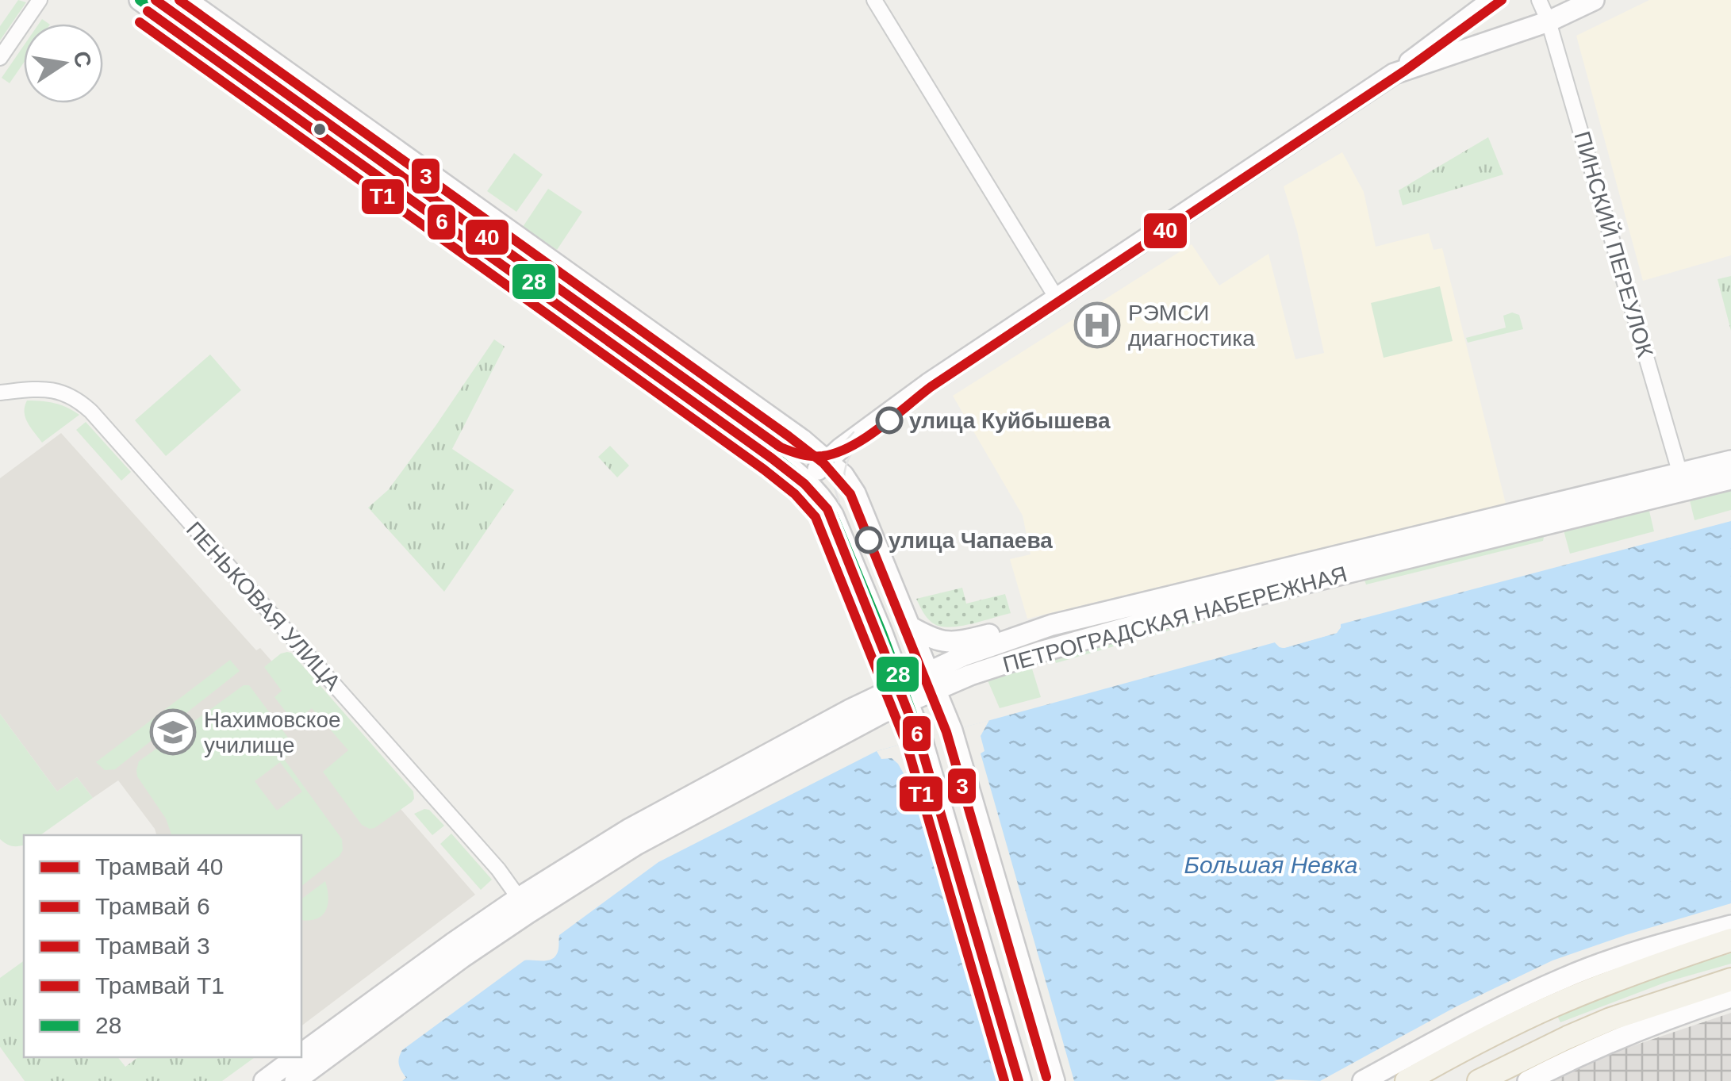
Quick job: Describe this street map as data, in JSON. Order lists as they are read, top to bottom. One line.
{"streets":{"main road":["ПЕТРОГРАДСКАЯ НАБЕРЕЖНАЯ"],"street":["ПИНСКИЙ ПЕРЕУЛОК","ПЕНЬКОВАЯ УЛИЦА"]},"crossings":[["ПИНСКИЙ ПЕРЕУЛОК","ПЕТРОГРАДСКАЯ НАБЕРЕЖНАЯ"],["ПЕНЬКОВАЯ УЛИЦА","ПЕТРОГРАДСКАЯ НАБЕРЕЖНАЯ"]],"water":["Большая Невка"],"places":{"hospital":["РЭМСИ диагностика"],"other":["улица Куйбышева","улица Чапаева"],"school or university":["Нахимовское училище"]},"lines":["tram line 40","tram line 3","transit line 28","tram line 6","tram line Т1"],"legend":["Трамвай 40","Трамвай 6","Трамвай 3","Трамвай Т1","28"],"north":"right"}
